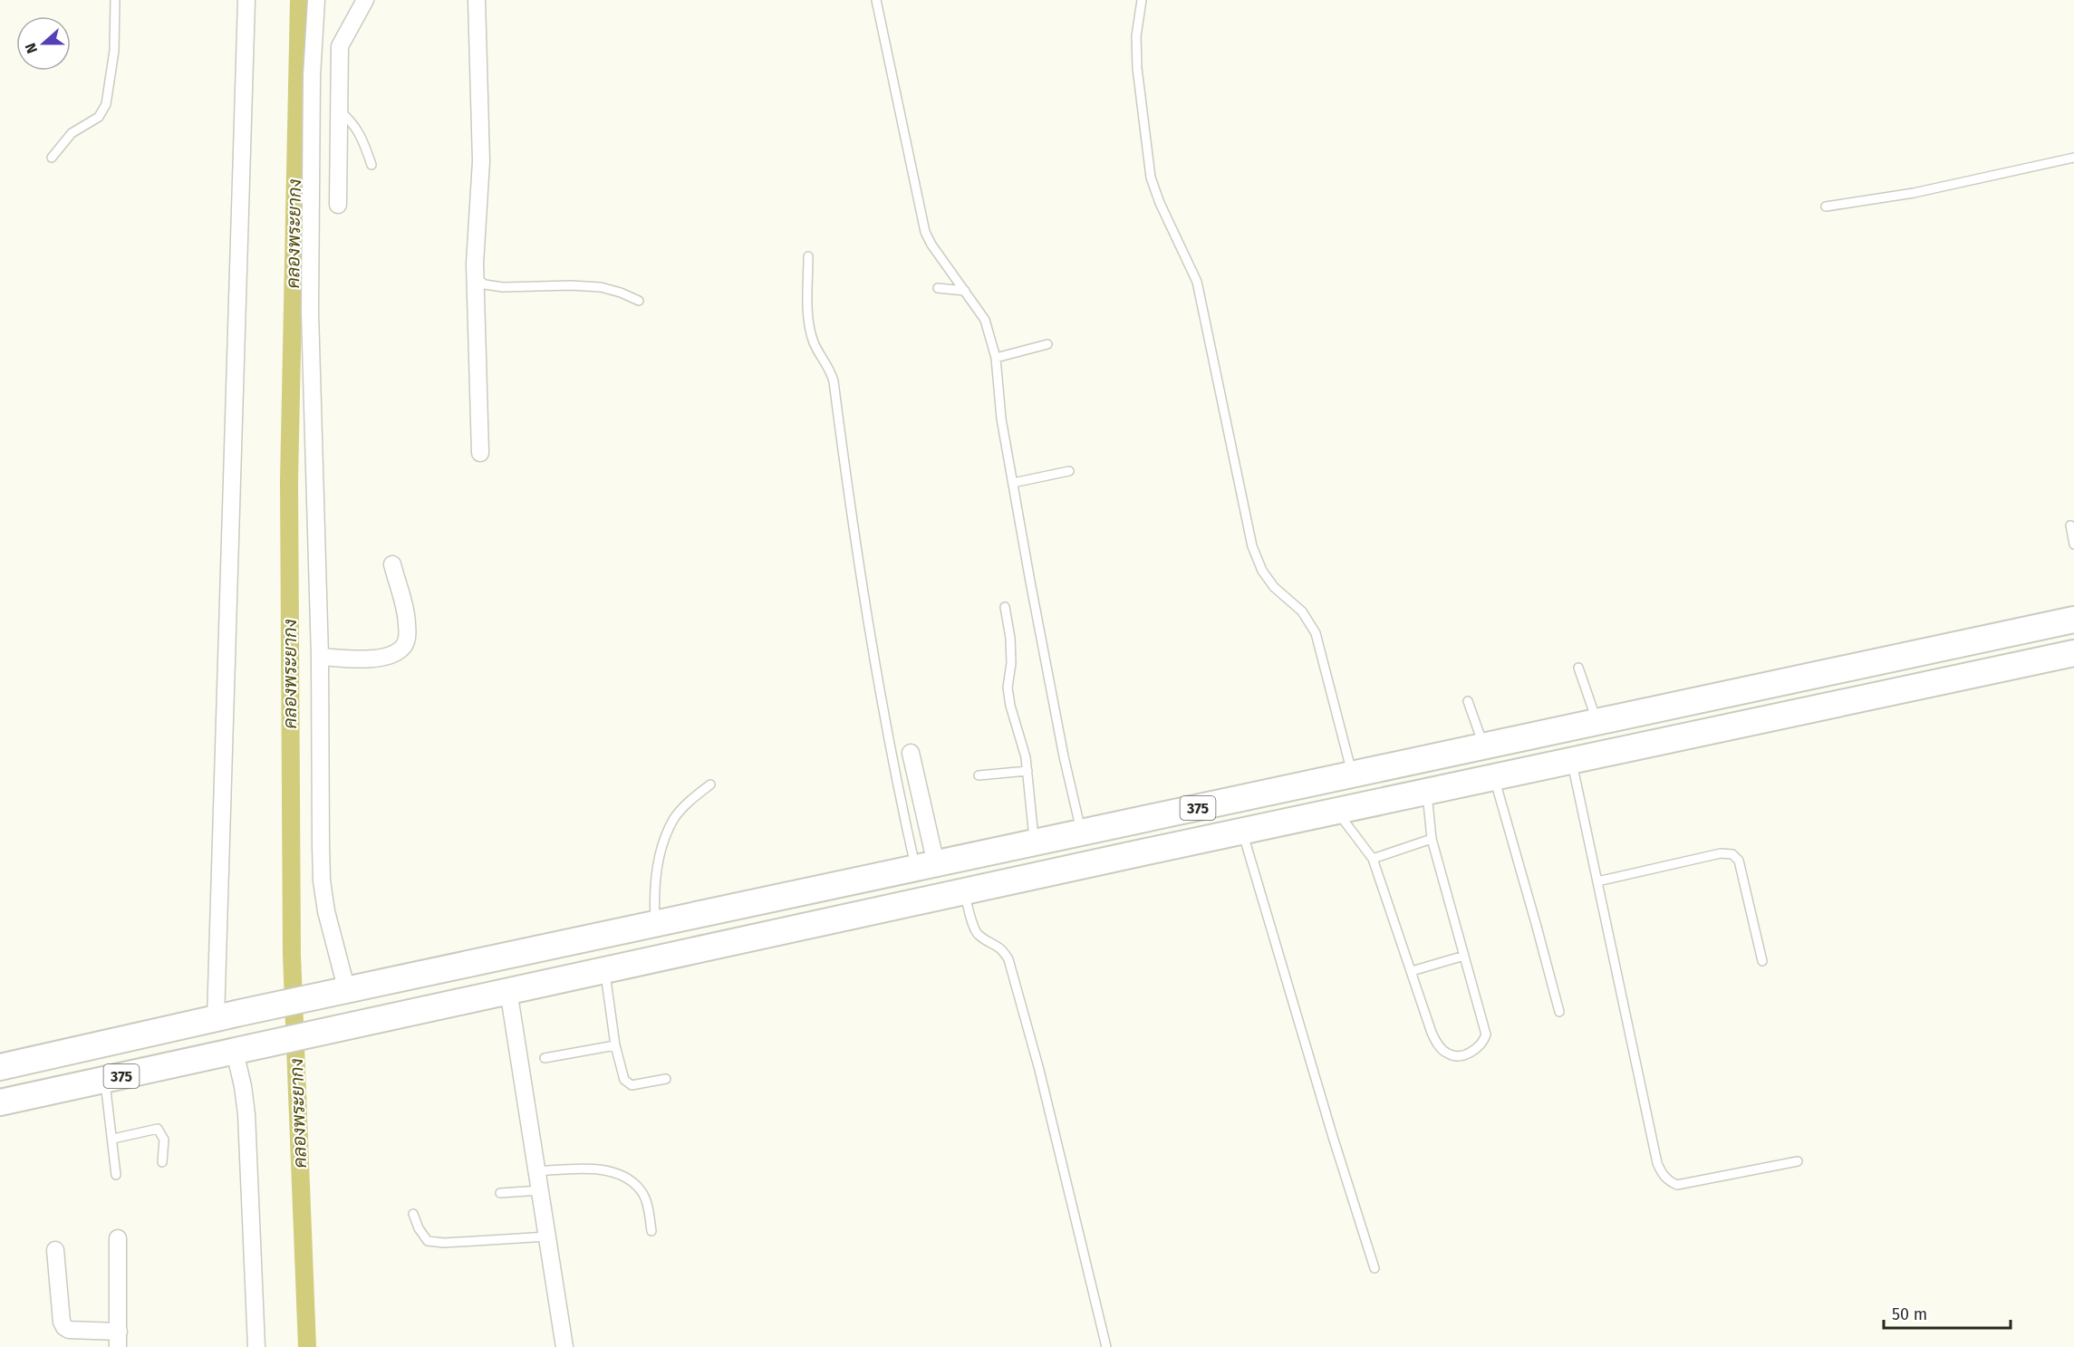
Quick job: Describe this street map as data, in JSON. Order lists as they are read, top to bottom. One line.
{"streets":{"main road":["375"]},"water":["คลองพระยากง"],"scale_bar":"50 m","north":"left"}
